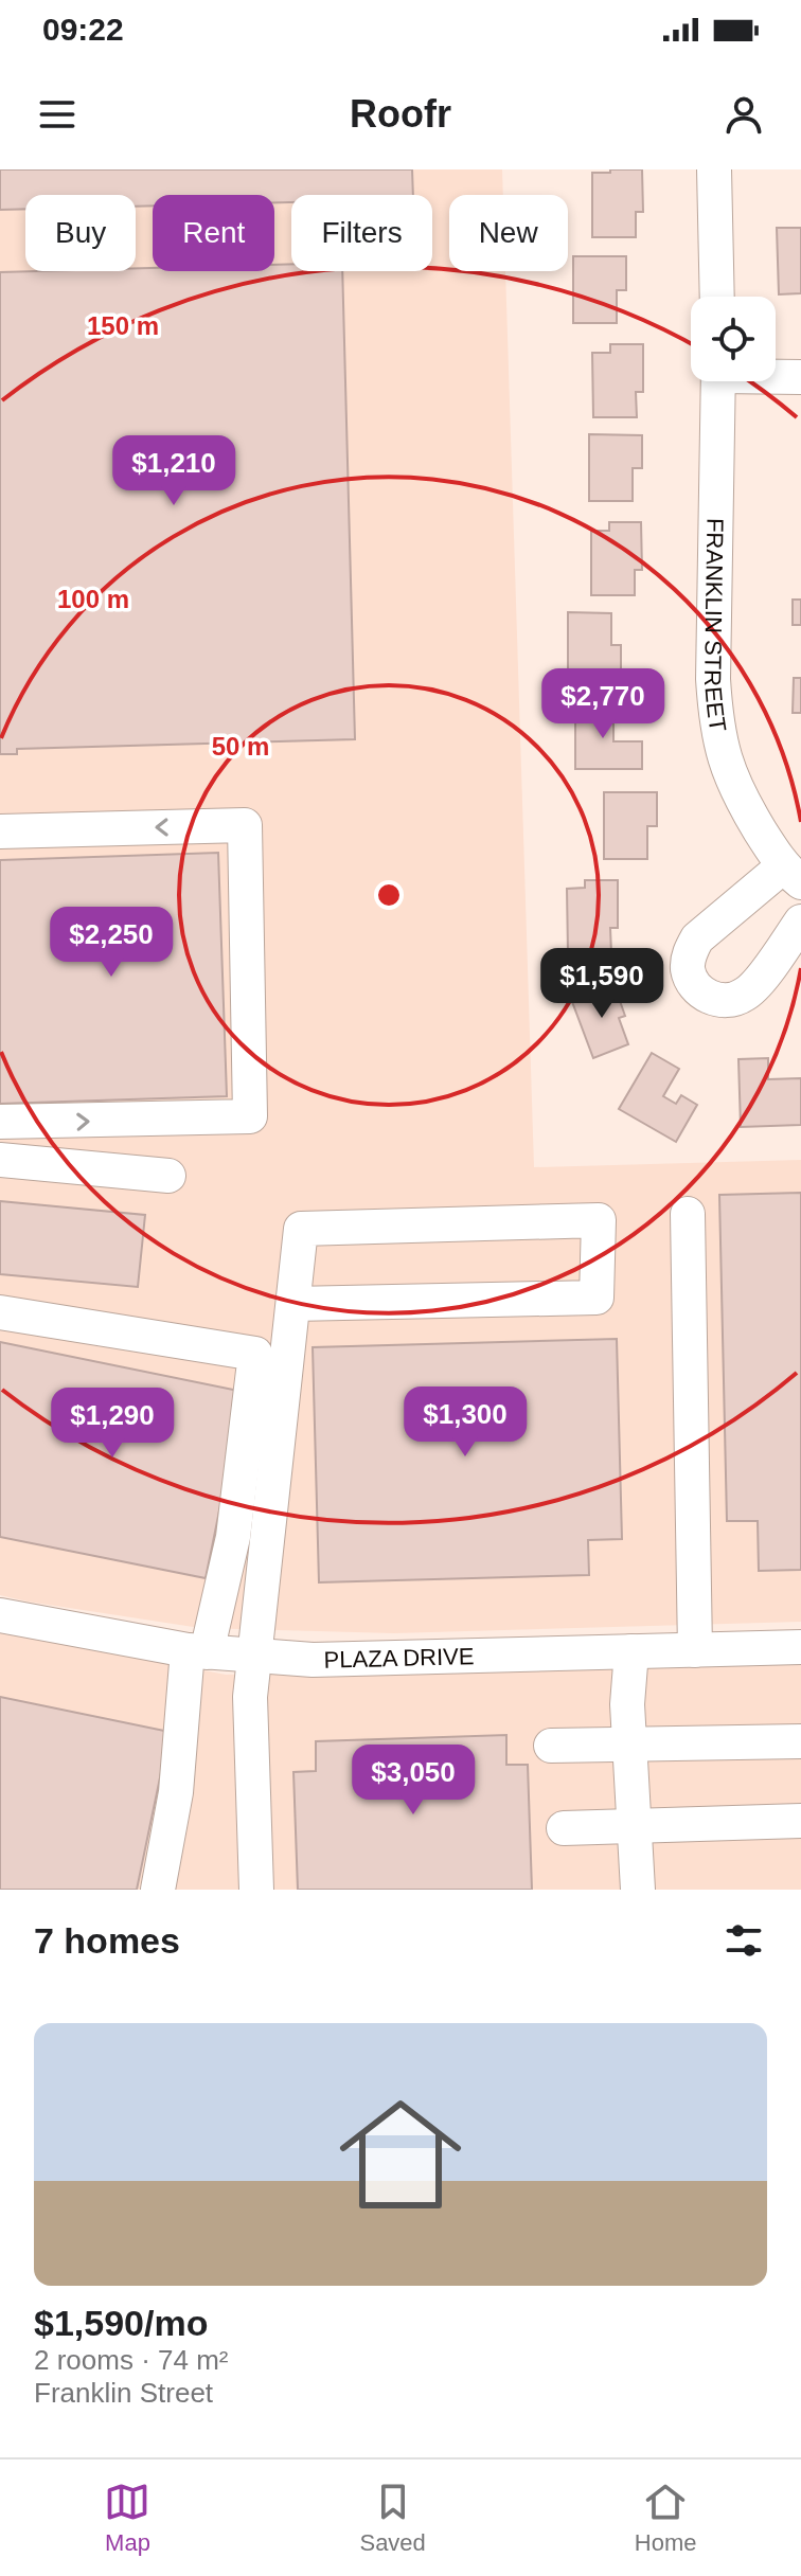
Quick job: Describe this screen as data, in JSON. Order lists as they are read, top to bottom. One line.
{"streets":{"street":["FRANKLIN STREET","PLAZA DRIVE"]},"page":{"status":"09:22","header":"Roofr","chip":["Buy","Rent","Filters","New"],"price":["$1,210","$2,770","$2,250","$1,590","$1,300","$1,290","$3,050"],"heading":"7 homes","list":[{"name":"$1,590/mo","note":"2 rooms · 74 m² · Franklin Street"}],"tabs":["Map","Saved","Home"]},"rings":["150 m","100 m","50 m"]}
